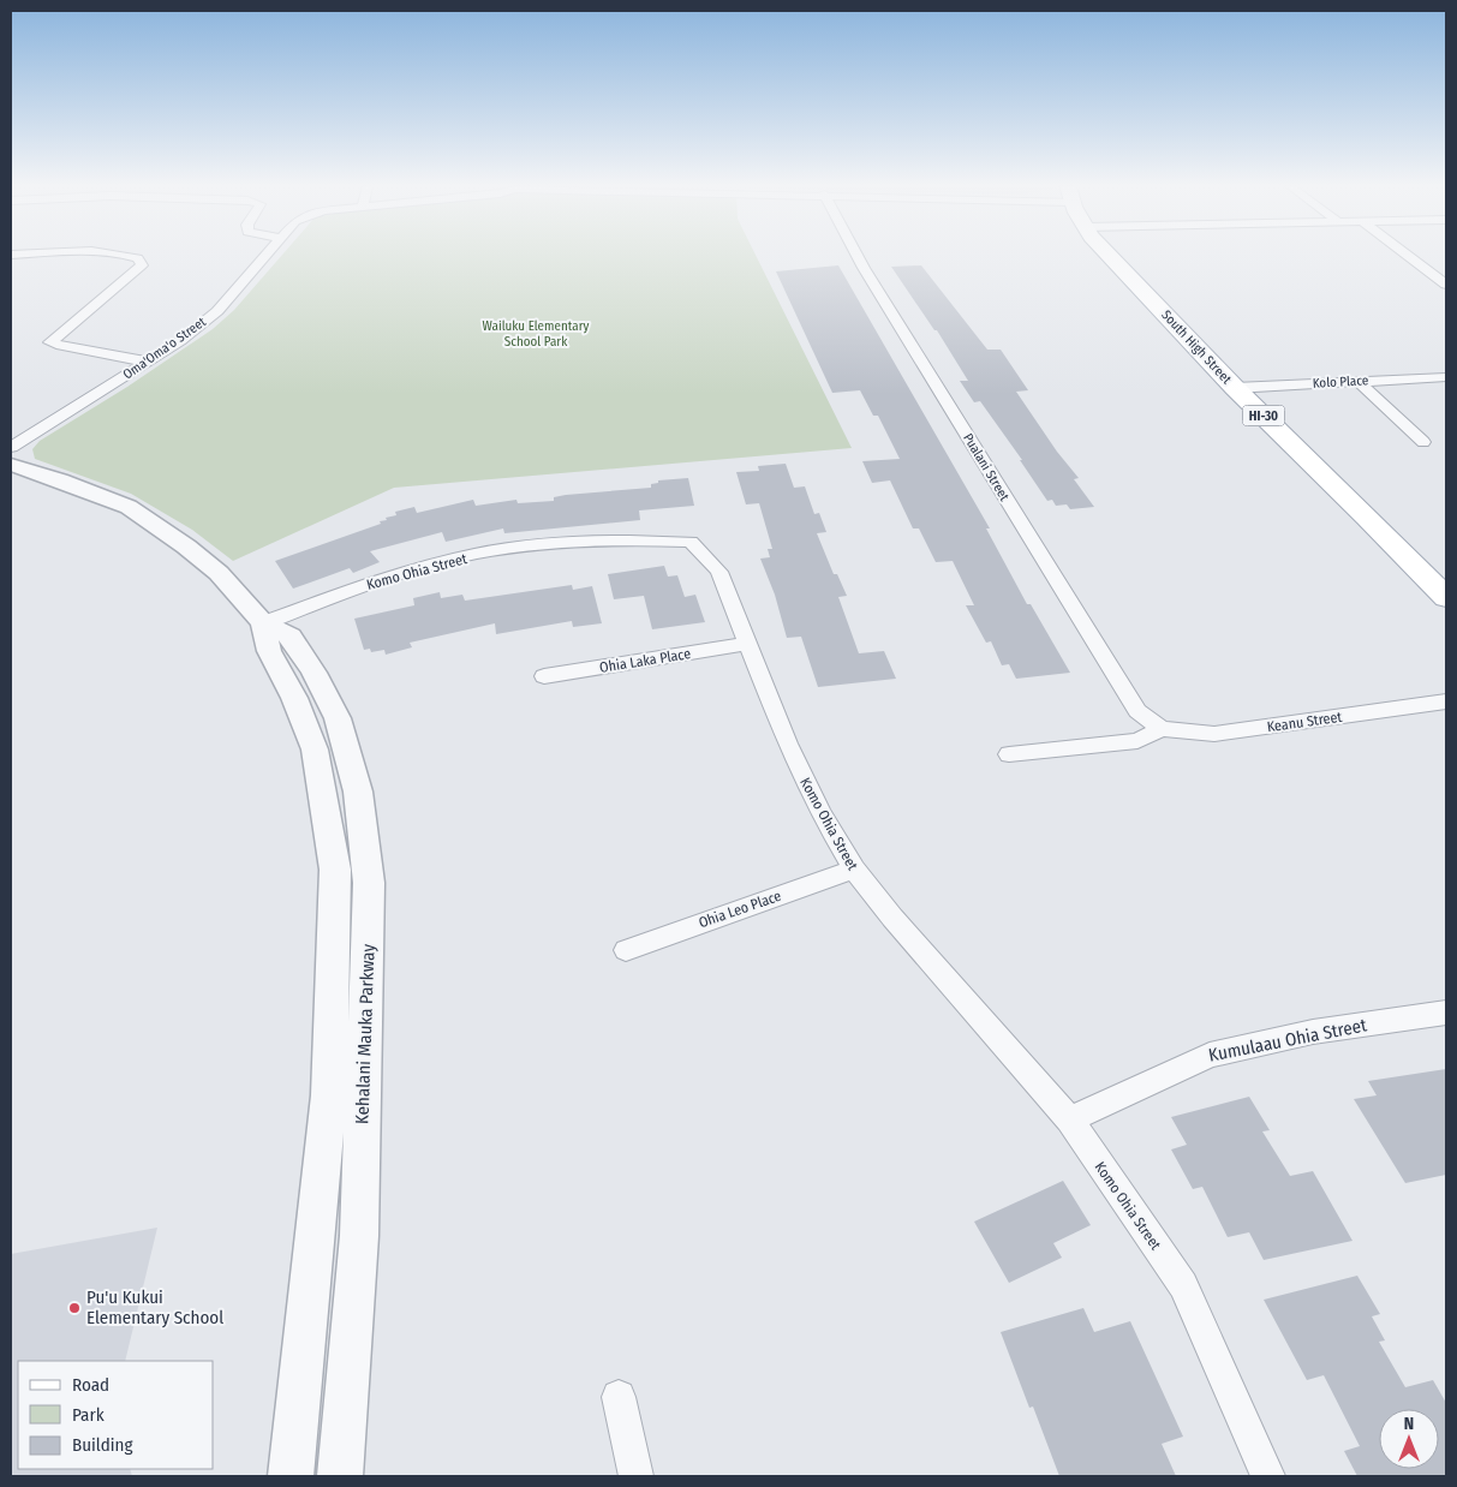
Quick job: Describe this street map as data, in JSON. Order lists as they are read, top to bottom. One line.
{"streets":{"main road":["South High Street","HI-30"],"street":["Oma'Oma'o Street","Kolo Place","Pualani Street","Komo Ohia Street","Ohia Laka Place","Keanu Street","Ohia Leo Place","Kehalani Mauka Parkway","Kumulaau Ohia Street"]},"crossings":[["South High Street","Kolo Place"],["Pualani Street","Keanu Street"],["Komo Ohia Street","Ohia Laka Place"],["Komo Ohia Street","Ohia Leo Place"],["Komo Ohia Street","Kehalani Mauka Parkway"],["Komo Ohia Street","Kumulaau Ohia Street"]],"parks":["Wailuku Elementary School Park"],"places":["Pu'u Kukui Elementary School"],"legend":["Road","Park","Building"],"north":"top"}
